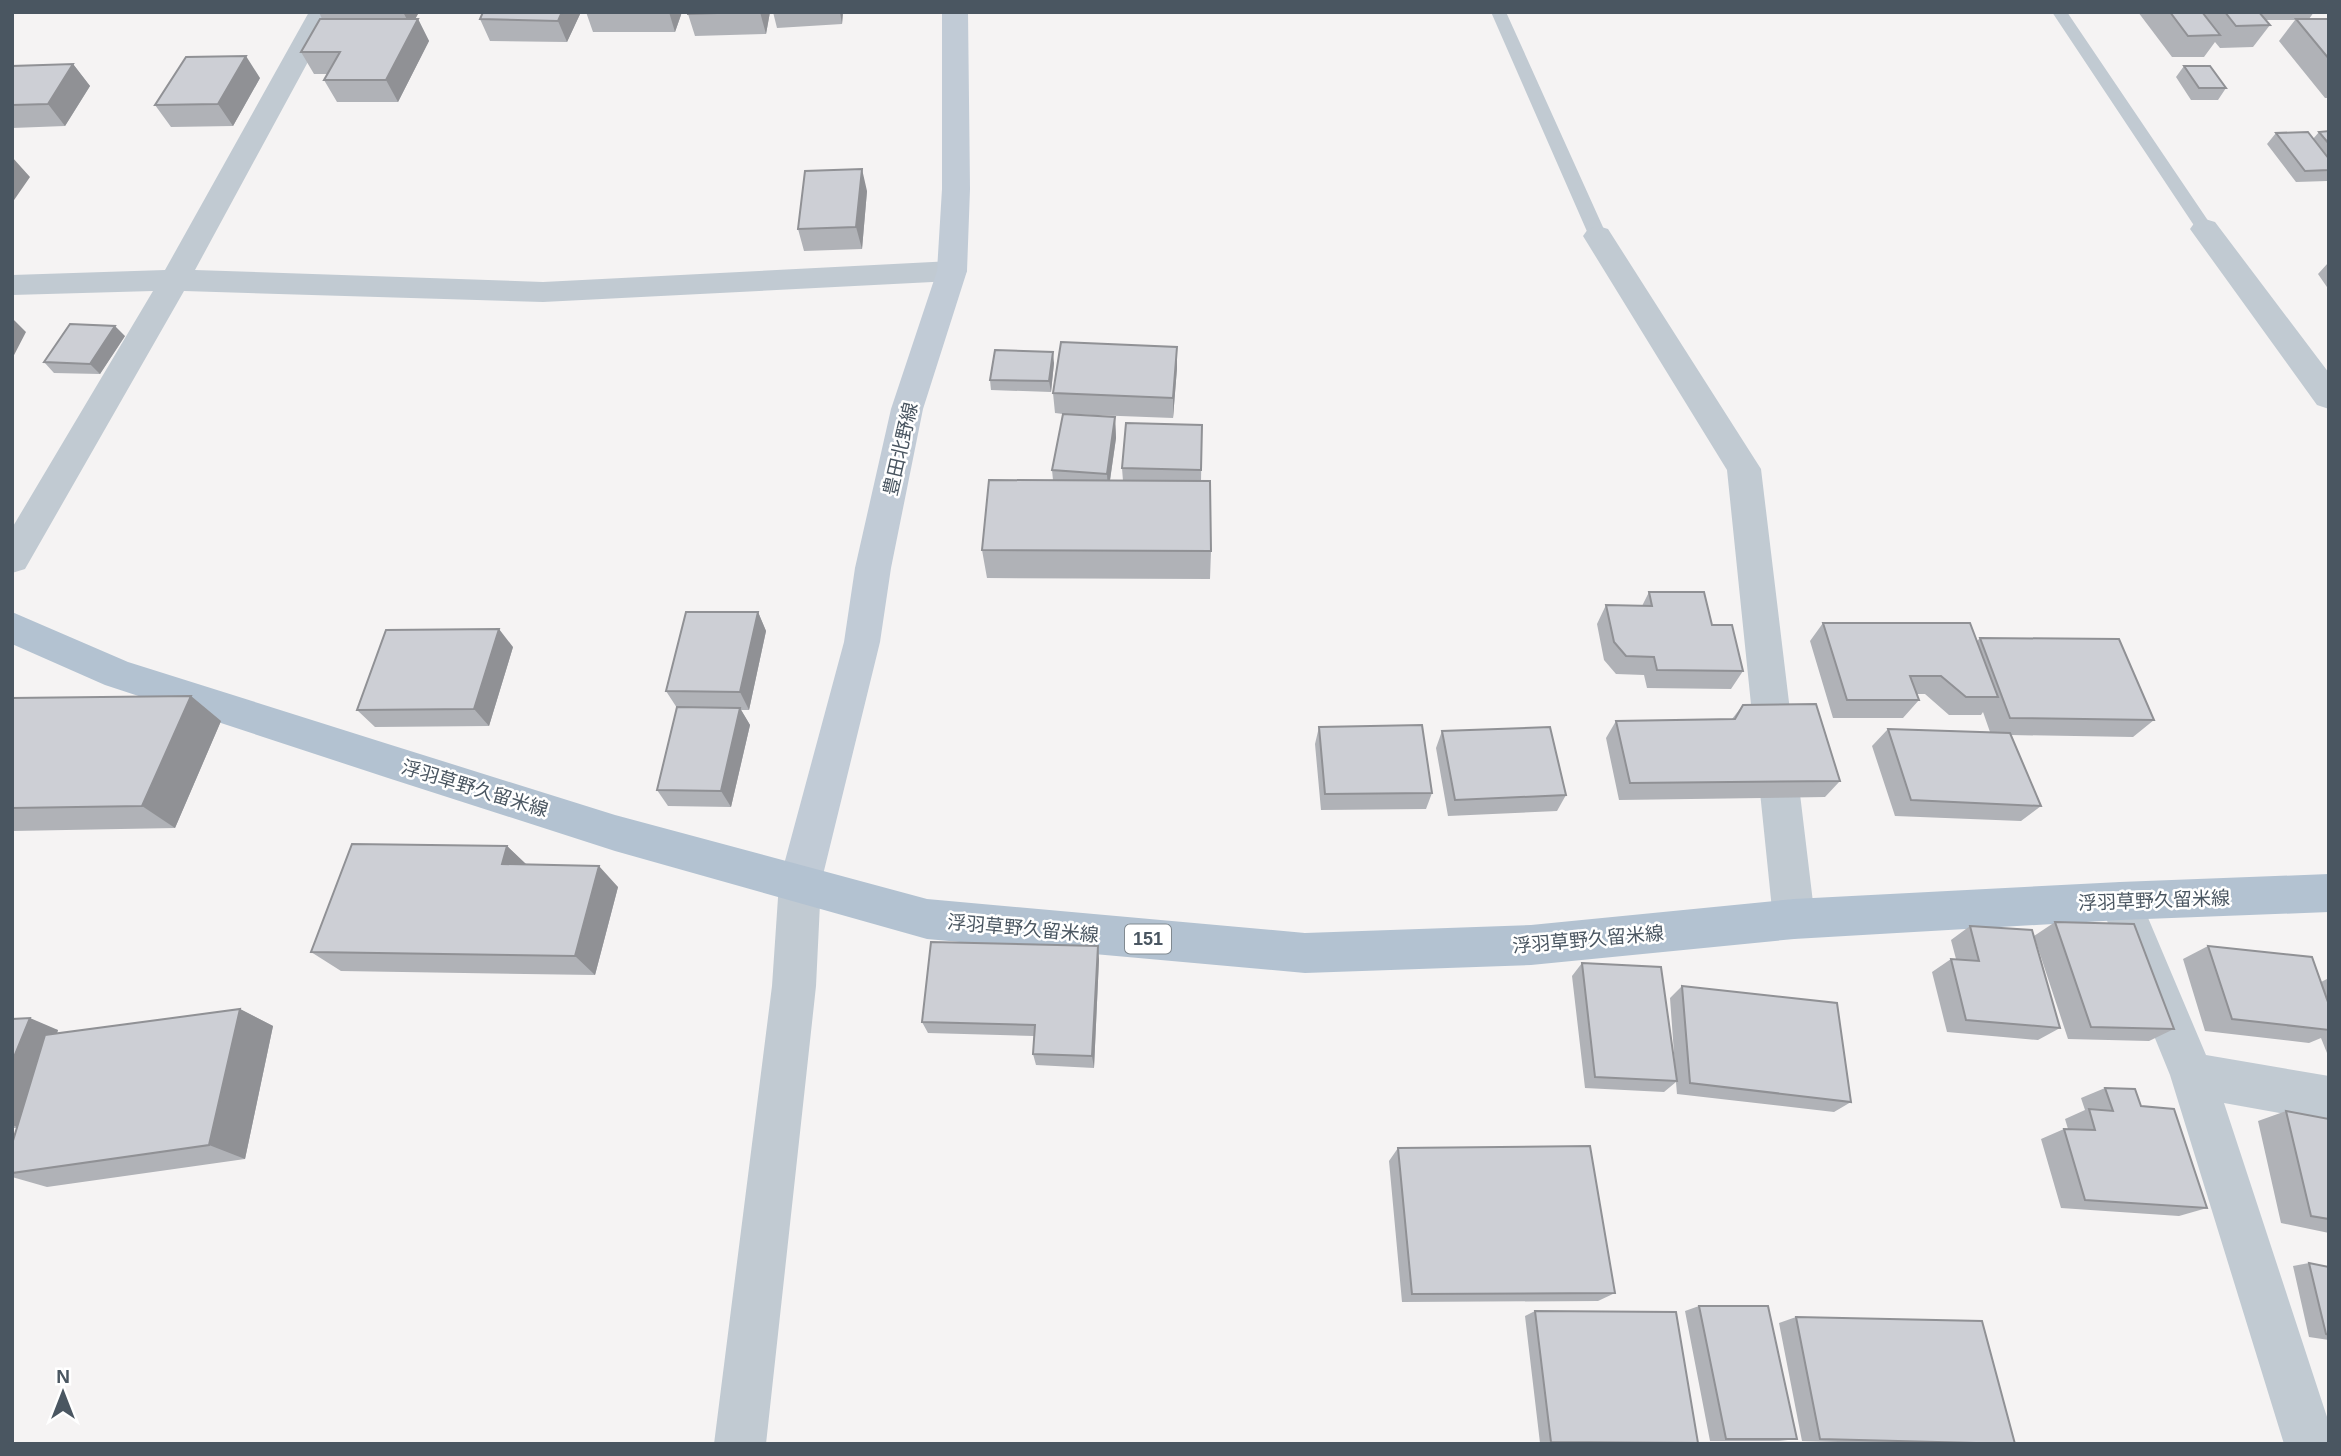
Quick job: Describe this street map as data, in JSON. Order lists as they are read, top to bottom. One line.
{"streets":{"main road":["豊田北野線","浮羽草野久留米線","151"]},"crossings":[["豊田北野線","浮羽草野久留米線"]],"north":"top"}
